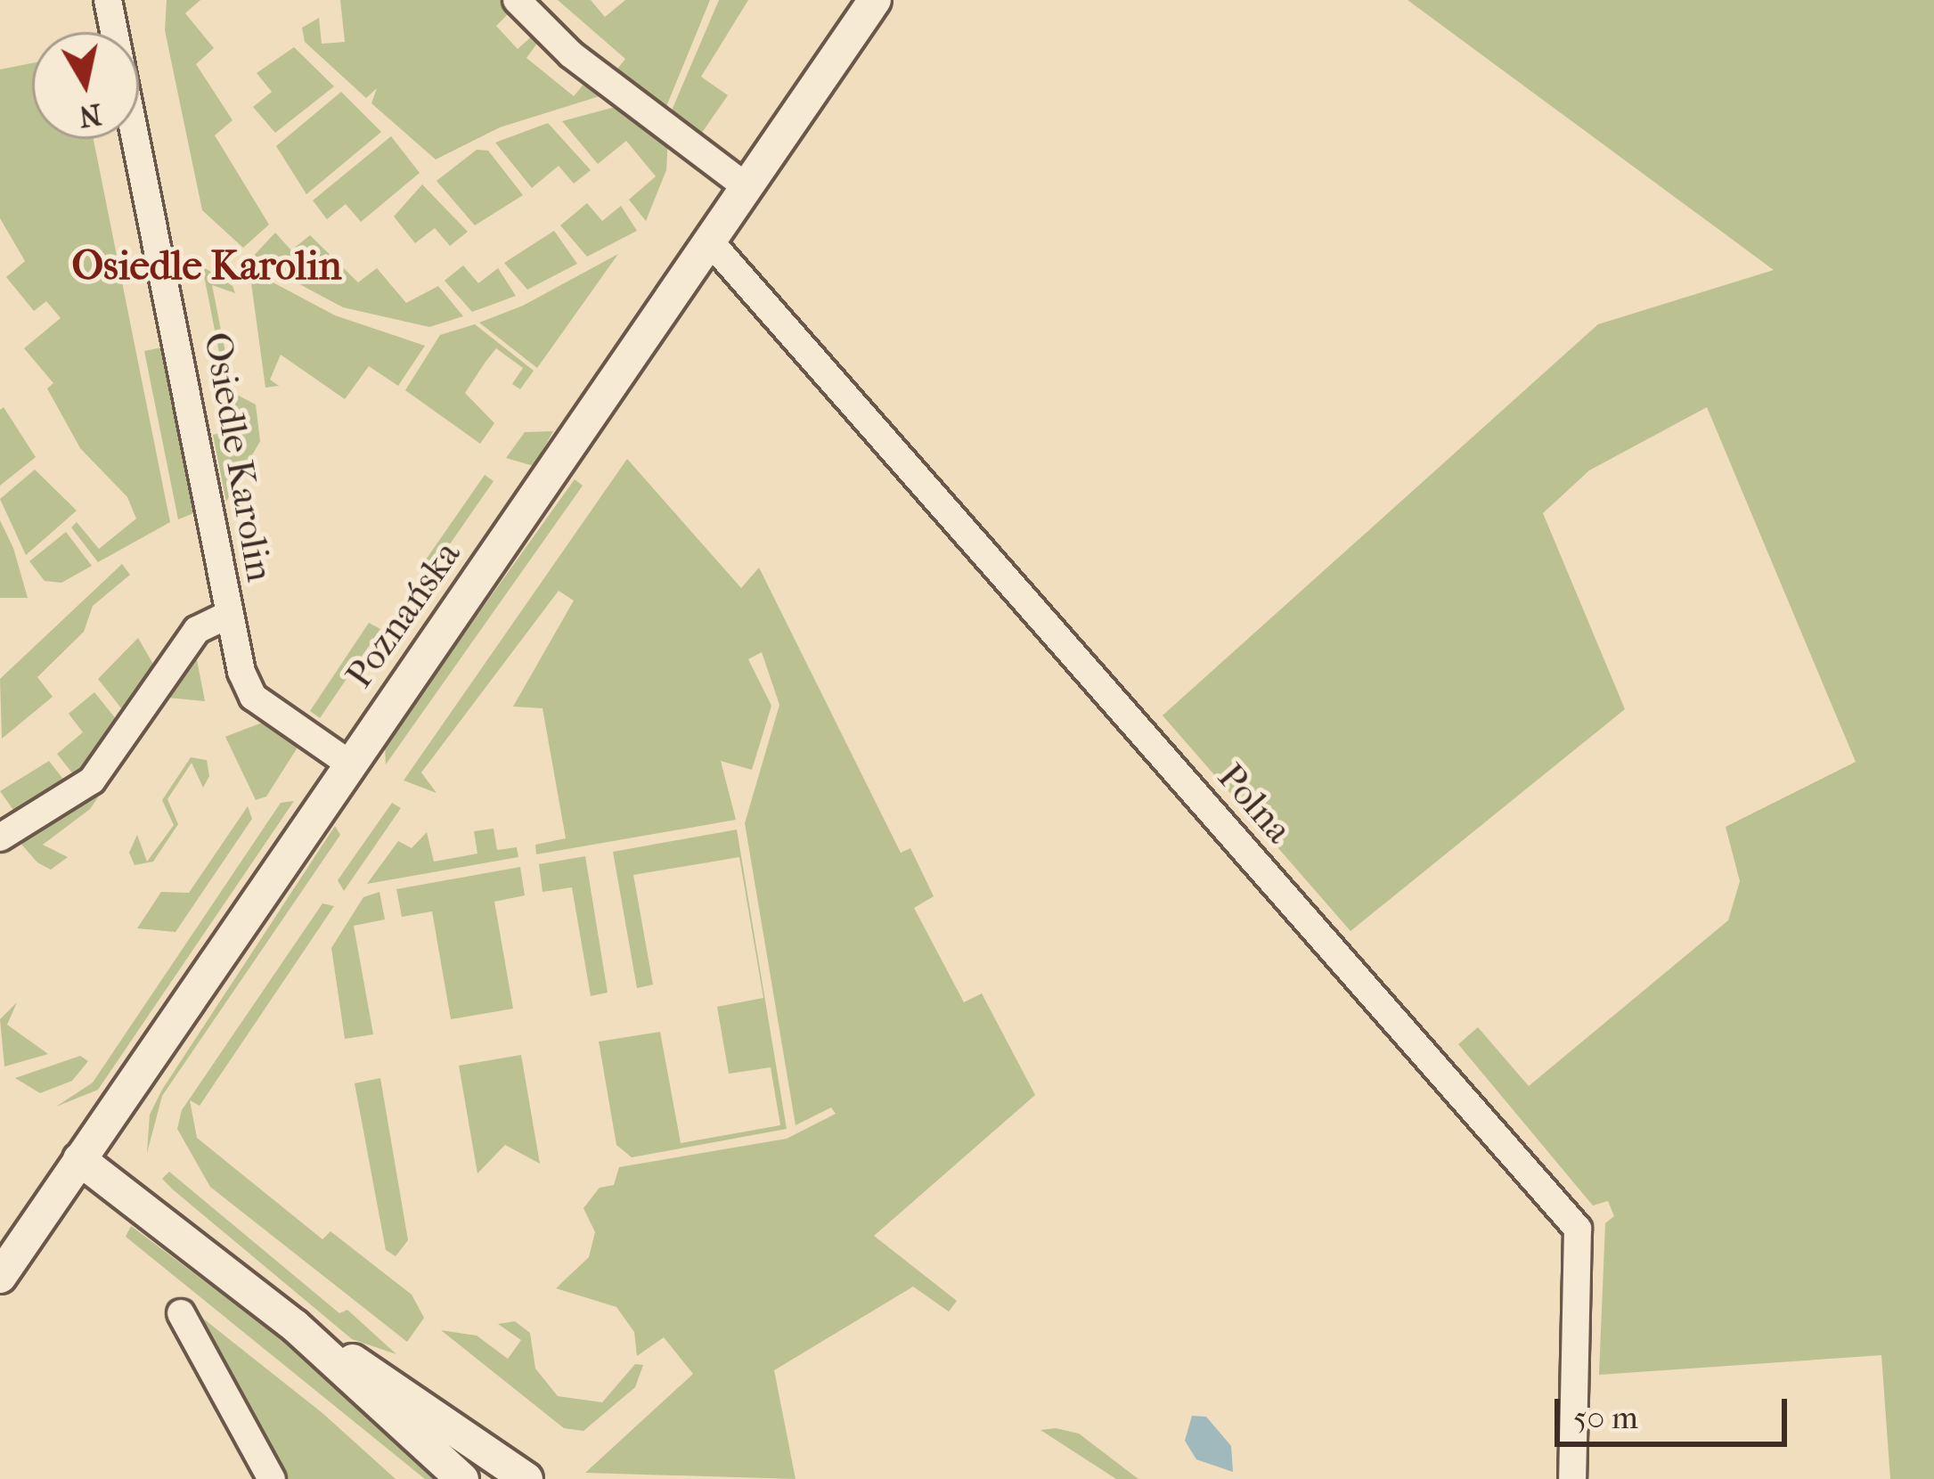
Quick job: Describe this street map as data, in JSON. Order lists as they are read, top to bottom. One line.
{"streets":{"street":["Osiedle Karolin","Poznańska","Polna"]},"crossings":[["Osiedle Karolin","Poznańska"],["Poznańska","Polna"]],"districts":["Osiedle Karolin"],"scale_bar":"50 m","north":"bottom"}
